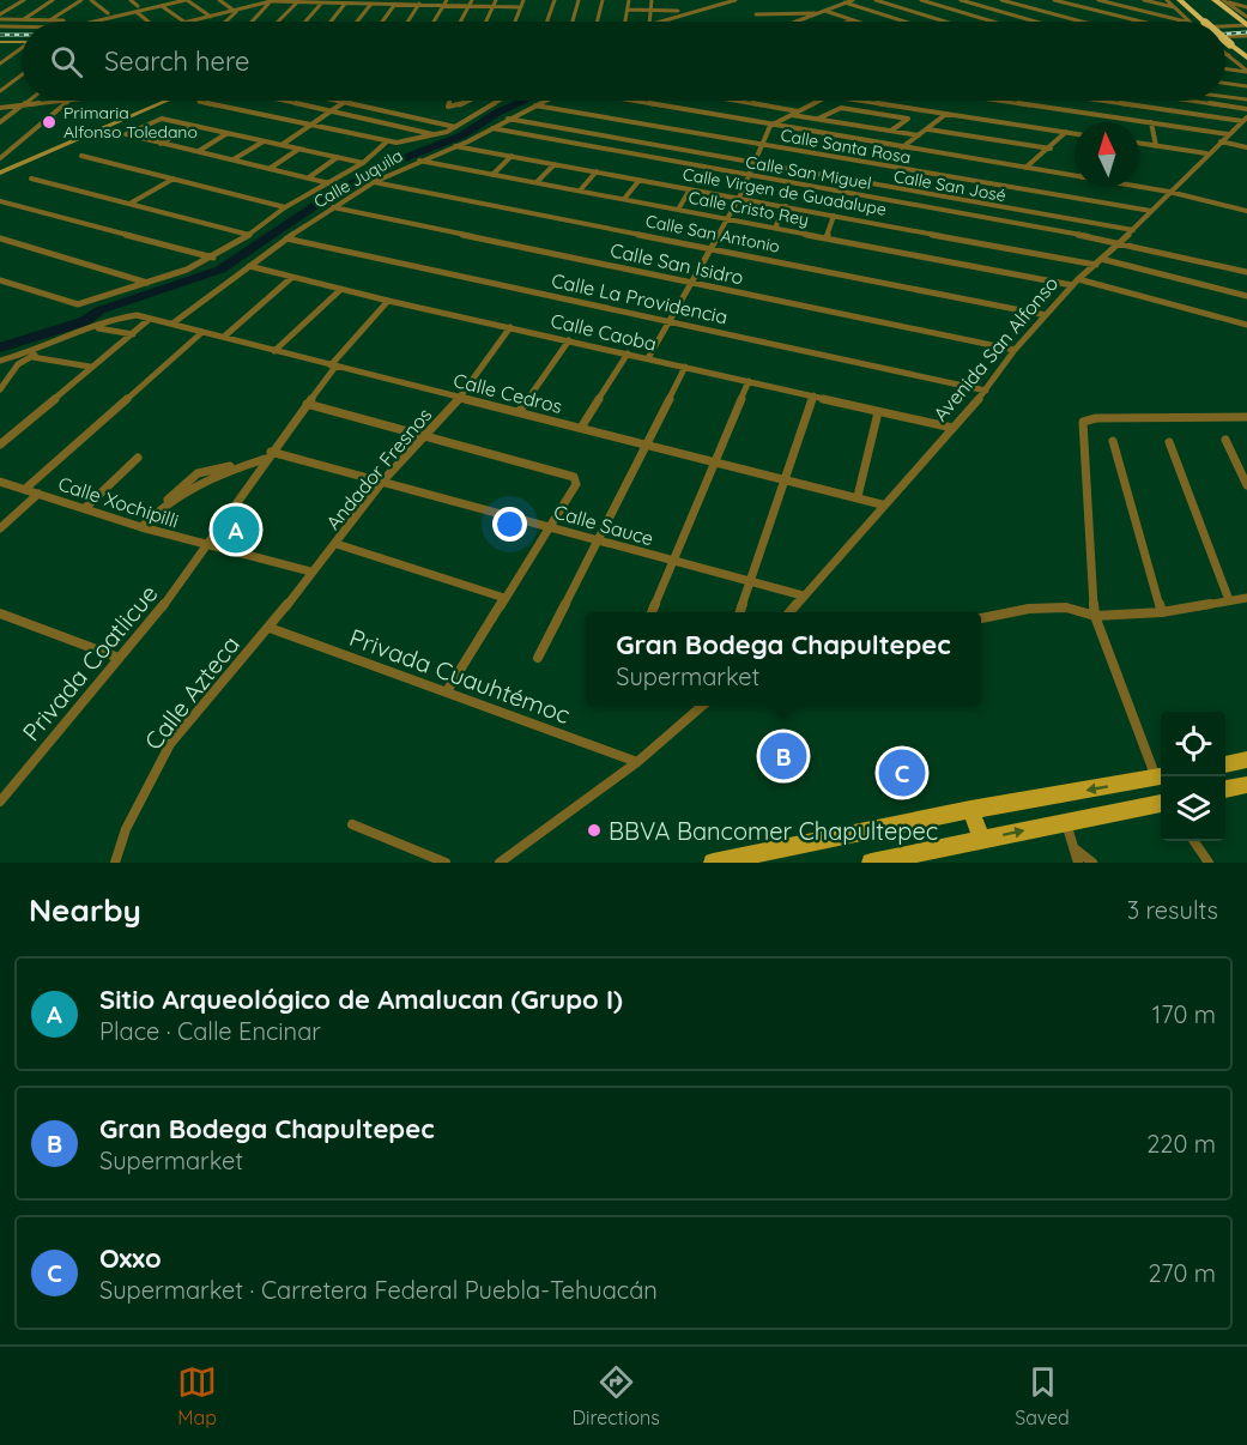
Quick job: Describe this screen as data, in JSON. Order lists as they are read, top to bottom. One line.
{"streets":{"street":["Calle Santa Rosa","Calle San Miguel","Calle Juquila","Calle San José","Calle Virgen de Guadalupe","Calle Cristo Rey","Calle San Antonio","Calle San Isidro","Calle La Providencia","Calle Caoba","Avenida San Alfonso","Calle Cedros","Andador Fresnos","Calle Xochipilli","Calle Sauce","Privada Coatlicue","Privada Cuauhtémoc","Calle Azteca"]},"crossings":[["Calle Santa Rosa","Calle Juquila"],["Calle Santa Rosa","Avenida San Alfonso"],["Calle San Miguel","Calle Juquila"],["Calle San Miguel","Avenida San Alfonso"],["Calle Juquila","Calle San José"],["Calle Juquila","Calle Virgen de Guadalupe"],["Calle Juquila","Calle Cristo Rey"],["Calle Juquila","Calle San Antonio"],["Calle Juquila","Calle San Isidro"],["Calle Juquila","Calle La Providencia"],["Calle Juquila","Calle Caoba"],["Calle Juquila","Calle Cedros"],["Calle San José","Avenida San Alfonso"],["Calle Virgen de Guadalupe","Avenida San Alfonso"],["Calle Cristo Rey","Avenida San Alfonso"],["Calle San Antonio","Avenida San Alfonso"],["Calle San Isidro","Avenida San Alfonso"],["Calle La Providencia","Avenida San Alfonso"],["Calle Caoba","Avenida San Alfonso"],["Calle Caoba","Andador Fresnos"],["Calle Caoba","Privada Coatlicue"],["Avenida San Alfonso","Calle Cedros"],["Avenida San Alfonso","Calle Sauce"],["Calle Cedros","Andador Fresnos"],["Calle Cedros","Privada Coatlicue"],["Andador Fresnos","Calle Xochipilli"],["Andador Fresnos","Calle Sauce"],["Andador Fresnos","Privada Cuauhtémoc"],["Andador Fresnos","Calle Azteca"],["Calle Xochipilli","Privada Coatlicue"],["Calle Sauce","Privada Coatlicue"],["Privada Cuauhtémoc","Calle Azteca"]],"places":["Primaria Alfonso Toledano","BBVA Bancomer Chapultepec"],"north":"top","page":{"search":"Search here","pins":["A","B","C"],"popup":["Gran Bodega Chapultepec","Supermarket"],"heading":["Nearby","3 results"],"list":[{"mark":"A","name":"Sitio Arqueológico de Amalucan (Grupo I)","note":"Place · Calle Encinar","value":"170 m"},{"mark":"B","name":"Gran Bodega Chapultepec","note":"Supermarket","value":"220 m"},{"mark":"C","name":"Oxxo","note":"Supermarket · Carretera Federal Puebla-Tehuacán","value":"270 m"}],"nav":["Map","Directions","Saved"]}}
